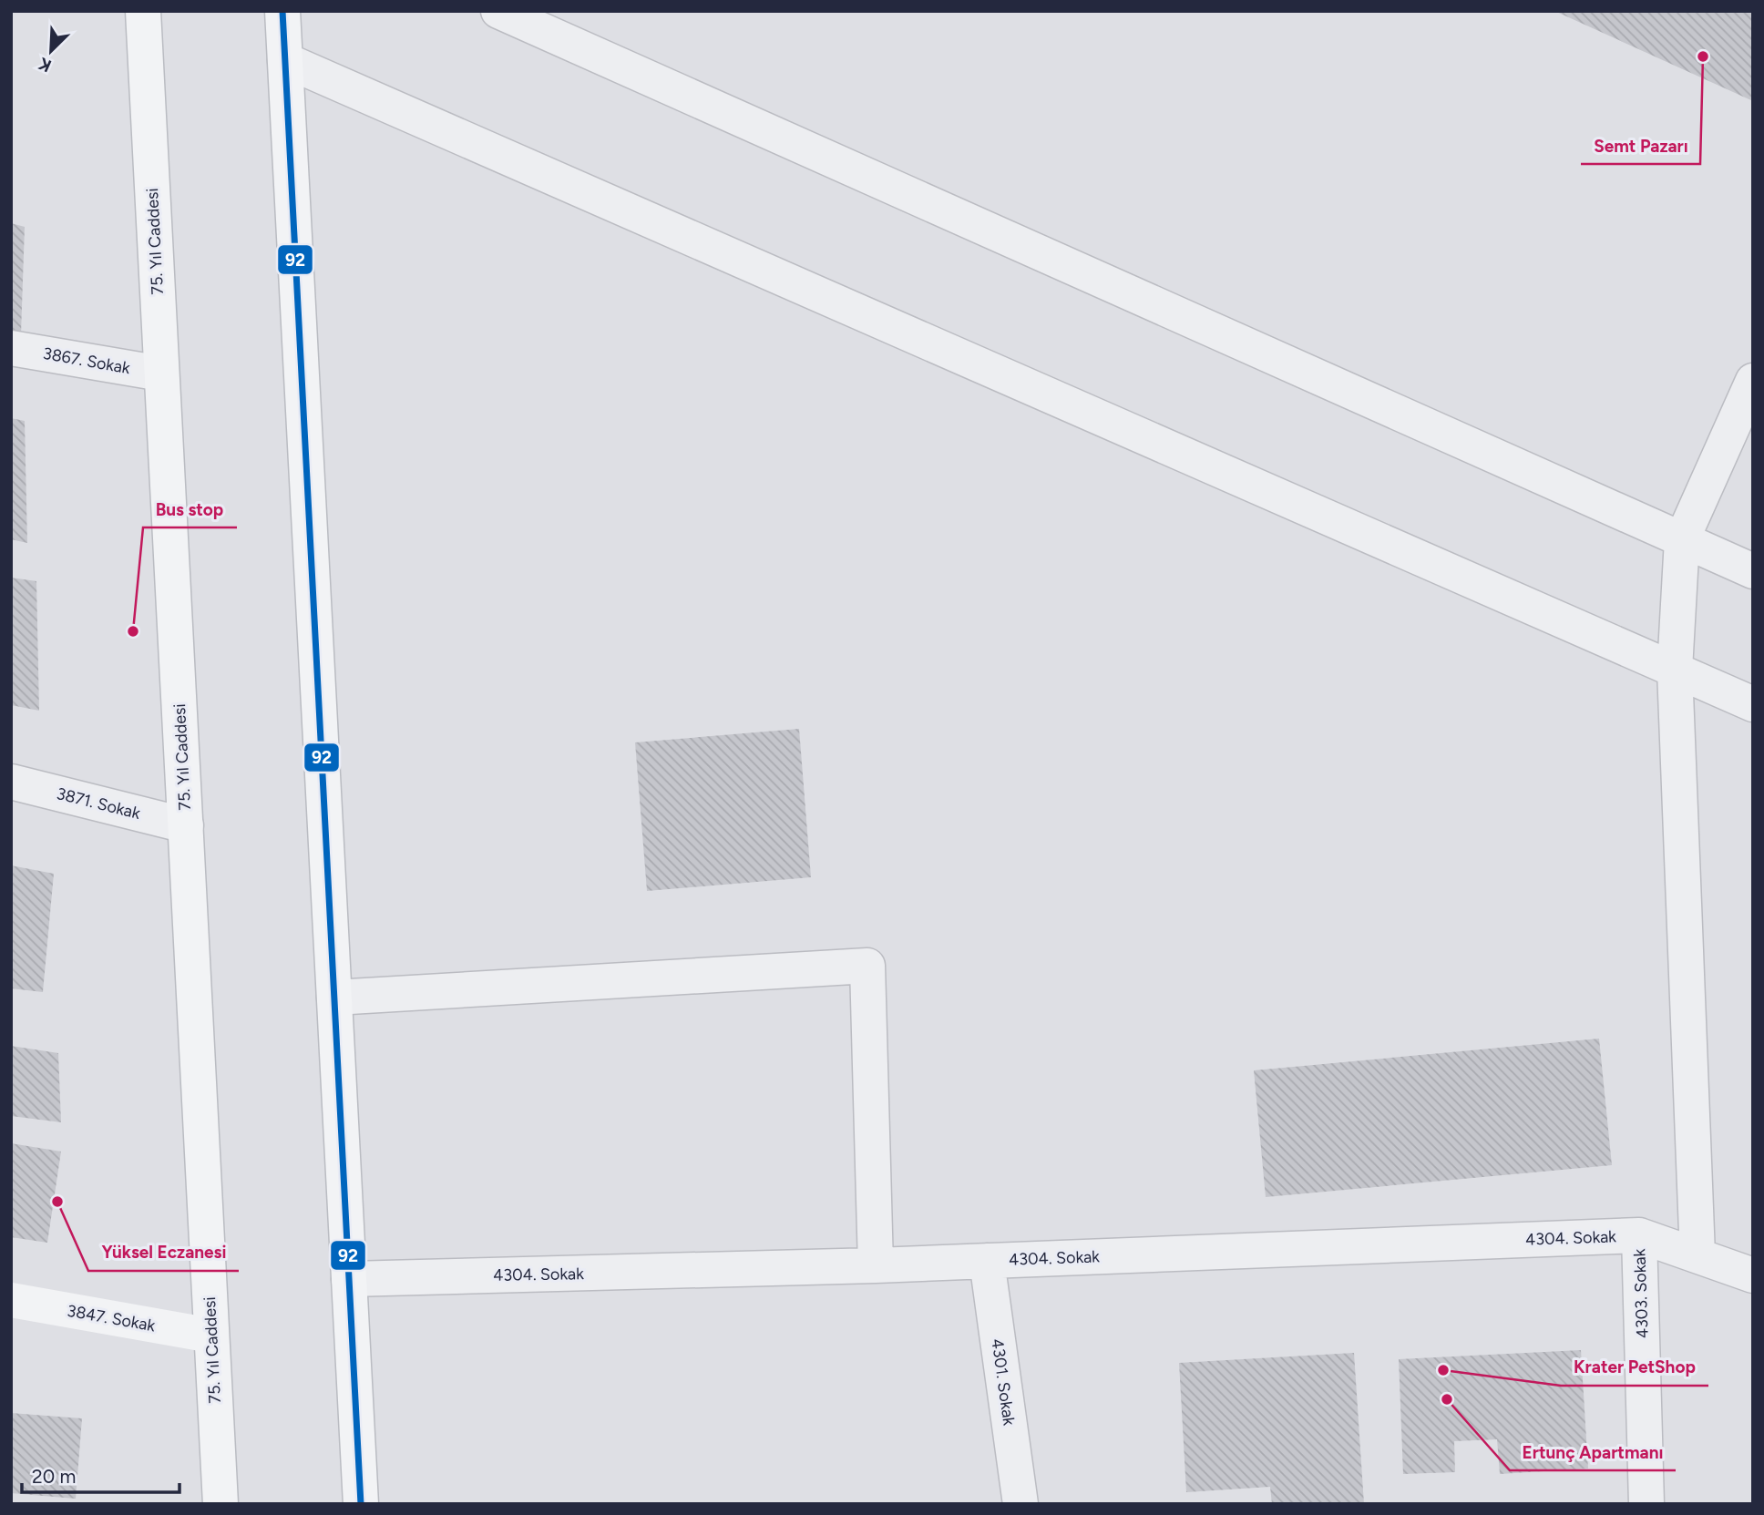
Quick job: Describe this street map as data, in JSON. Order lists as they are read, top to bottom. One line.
{"streets":{"main road":["75. Yıl Caddesi","3847. Sokak"],"street":["3867. Sokak","3871. Sokak","4304. Sokak","4303. Sokak","4301. Sokak"]},"crossings":[["75. Yıl Caddesi","3867. Sokak"],["75. Yıl Caddesi","3871. Sokak"],["75. Yıl Caddesi","3847. Sokak"],["4304. Sokak","4303. Sokak"],["4304. Sokak","4301. Sokak"]],"places":["Semt Pazarı","Bus stop","Yüksel Eczanesi","Krater PetShop","Ertunç Apartmanı"],"lines":["transit line 92"],"scale_bar":"20 m","north":"bottom left"}
